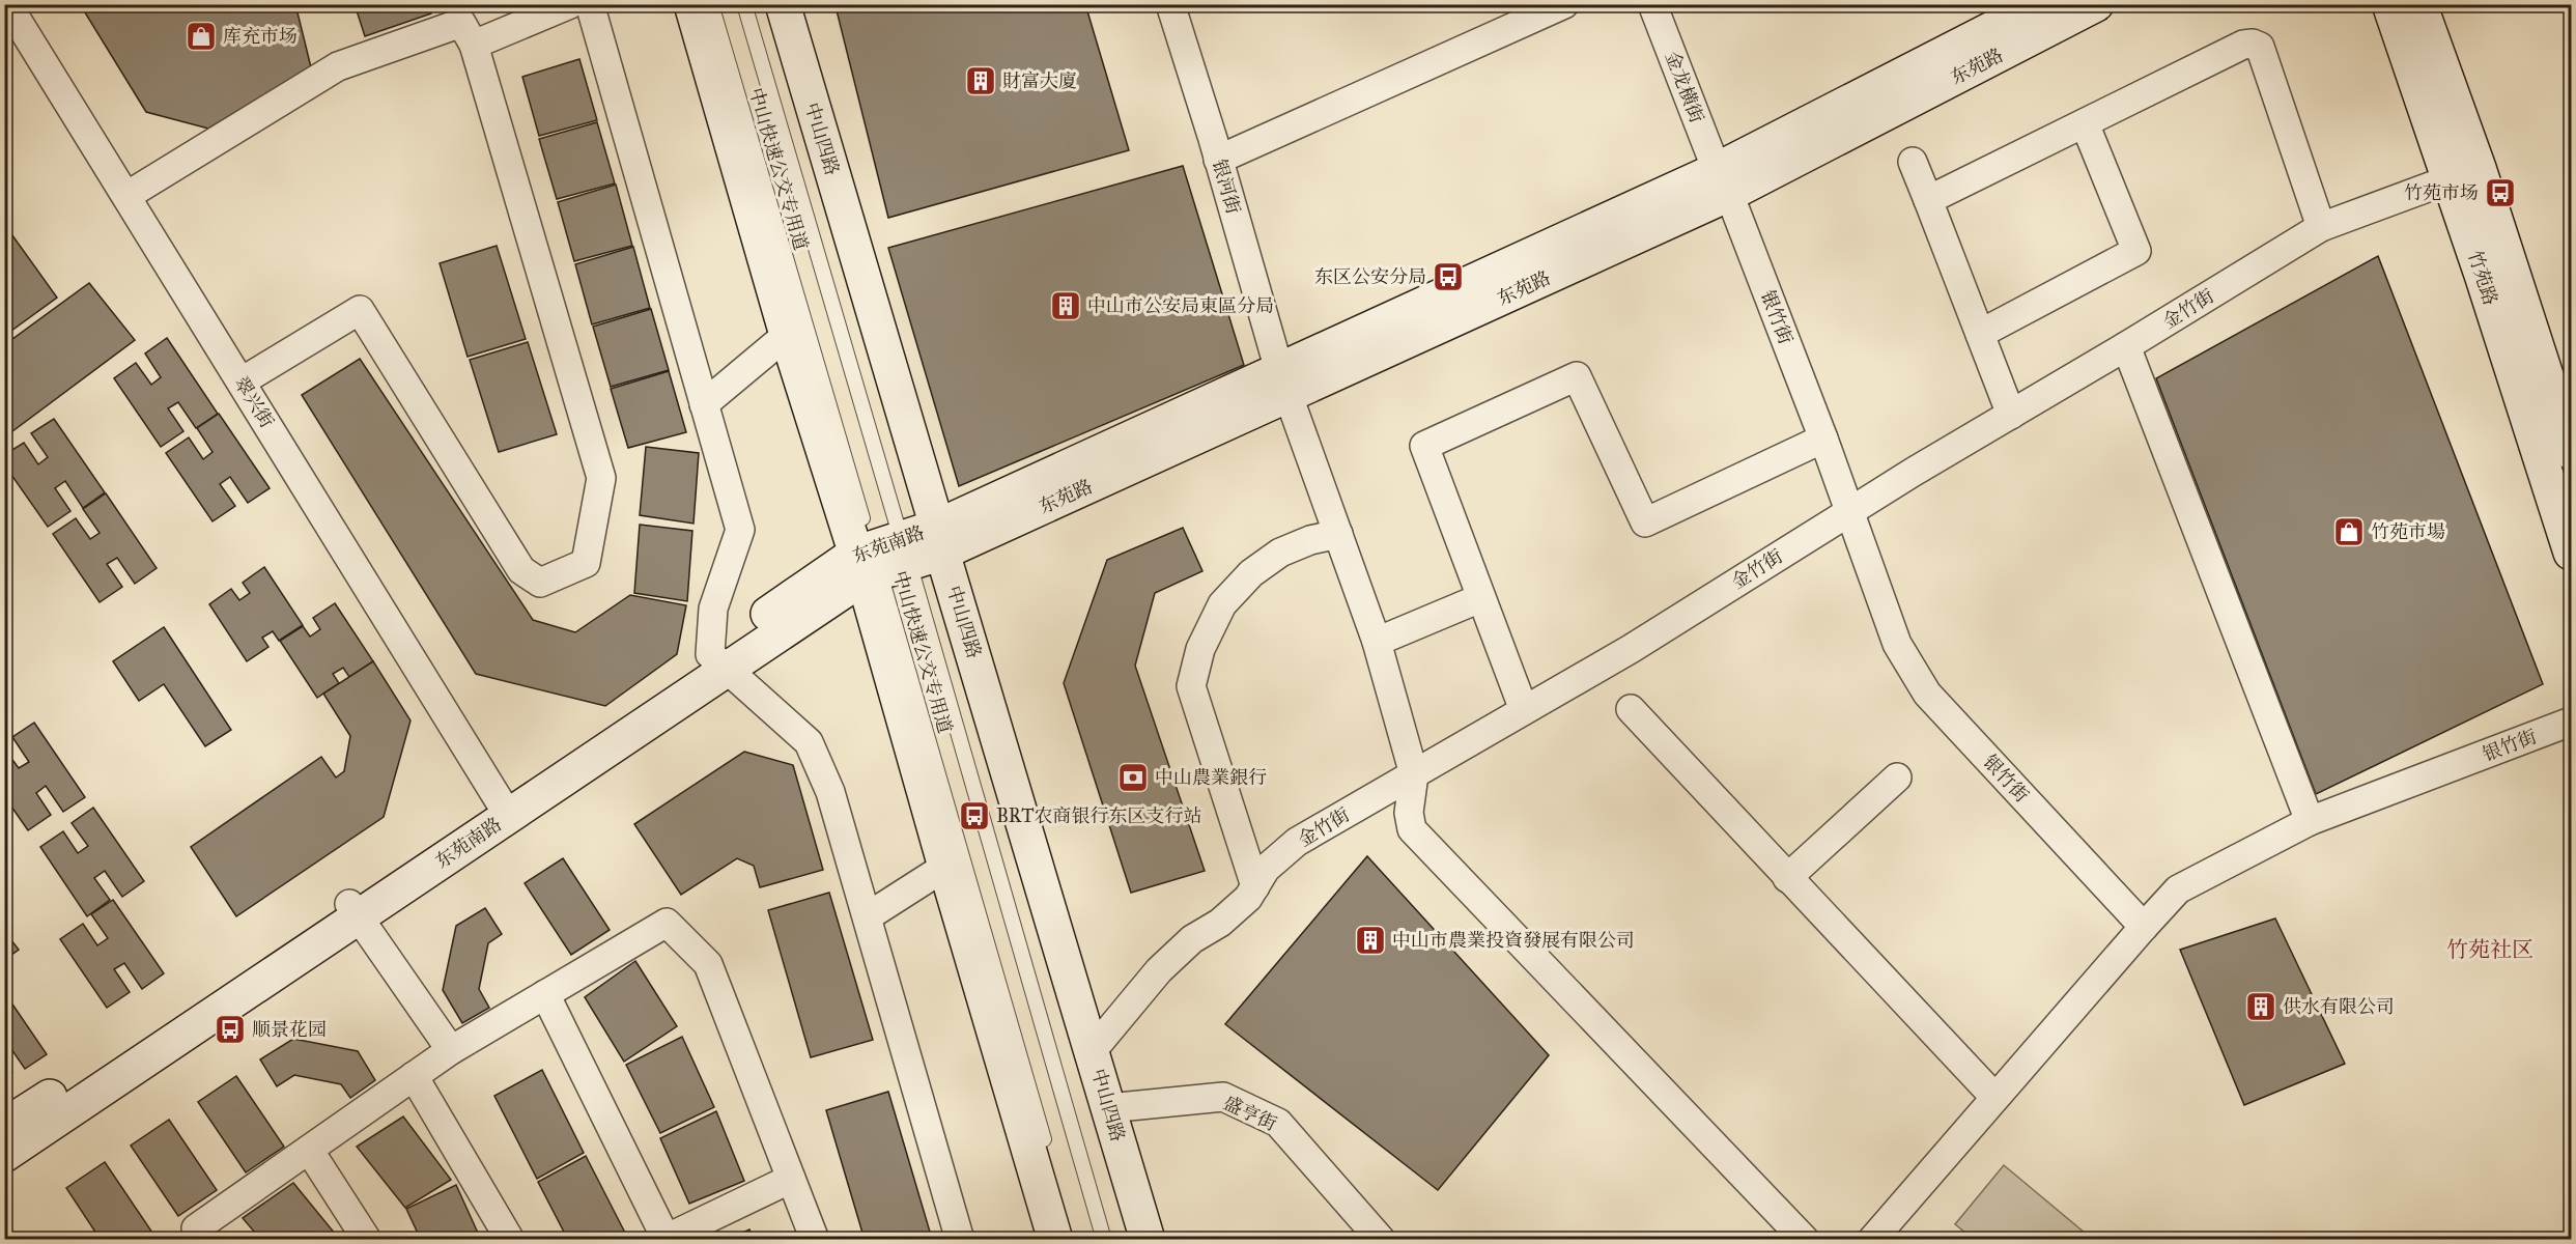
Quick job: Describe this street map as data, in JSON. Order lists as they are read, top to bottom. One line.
{"streets":{"street":["东苑路","金龙横街","中山四路","银河街","竹苑路","金竹街","银竹街","翠兴街","东苑南路","盛亨街"],"lane":["中山快速公交专用道"]},"crossings":[["东苑路","金龙横街"],["东苑路","中山四路"],["东苑路","银河街"],["东苑路","银竹街"],["东苑路","东苑南路"],["金龙横街","银竹街"],["中山四路","金竹街"],["中山四路","东苑南路"],["中山四路","盛亨街"],["中山快速公交专用道","东苑南路"],["银河街","金竹街"],["竹苑路","金竹街"],["金竹街","银竹街"],["翠兴街","东苑南路"]],"districts":["竹苑社区"],"places":{"shop":["库充市场","竹苑市場"],"building":["財富大廈","中山市公安局東區分局","中山市農業投資發展有限公司","供水有限公司"],"bus stop":["竹苑市场","东区公安分局","BRT农商银行东区支行站","顺景花园"],"bank":["中山農業銀行"]}}
